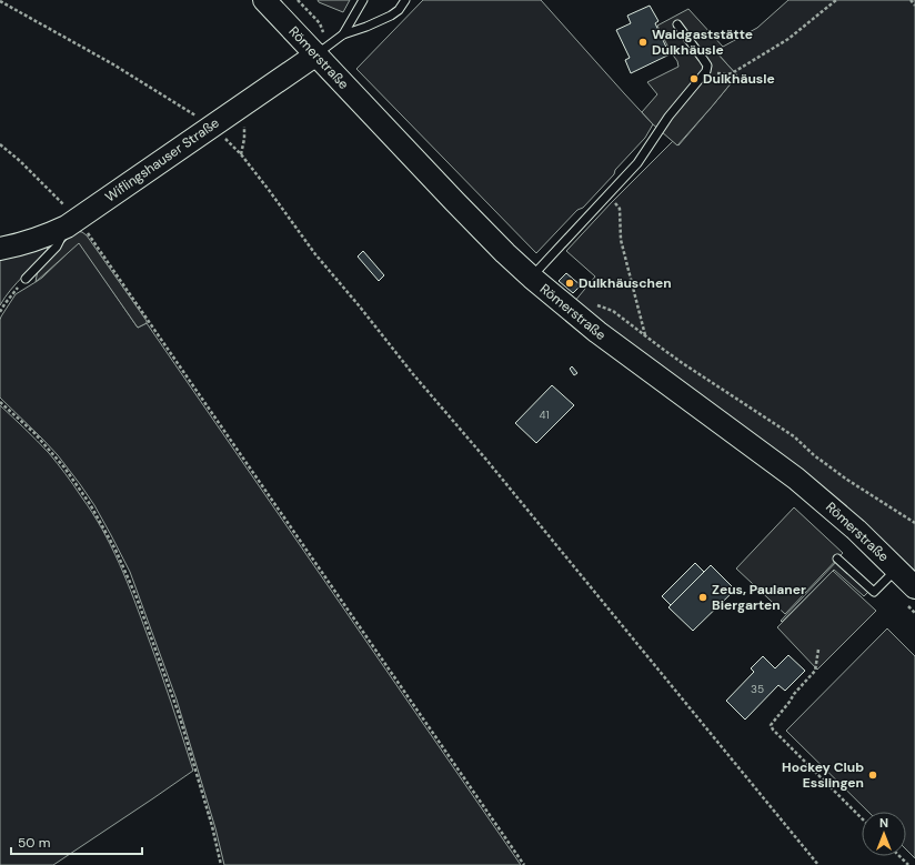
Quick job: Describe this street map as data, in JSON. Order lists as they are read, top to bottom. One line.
{"streets":{"street":["Römerstraße","Wiflingshauser Straße"]},"crossings":[["Römerstraße","Wiflingshauser Straße"]],"places":["Waldgaststätte Dulkhäusle","Dulkhäusle","Dulkhäuschen","Zeus, Paulaner Biergarten","Hockey Club Esslingen"],"house_numbers":["41","35"],"scale_bar":"50 m","north":"top"}
